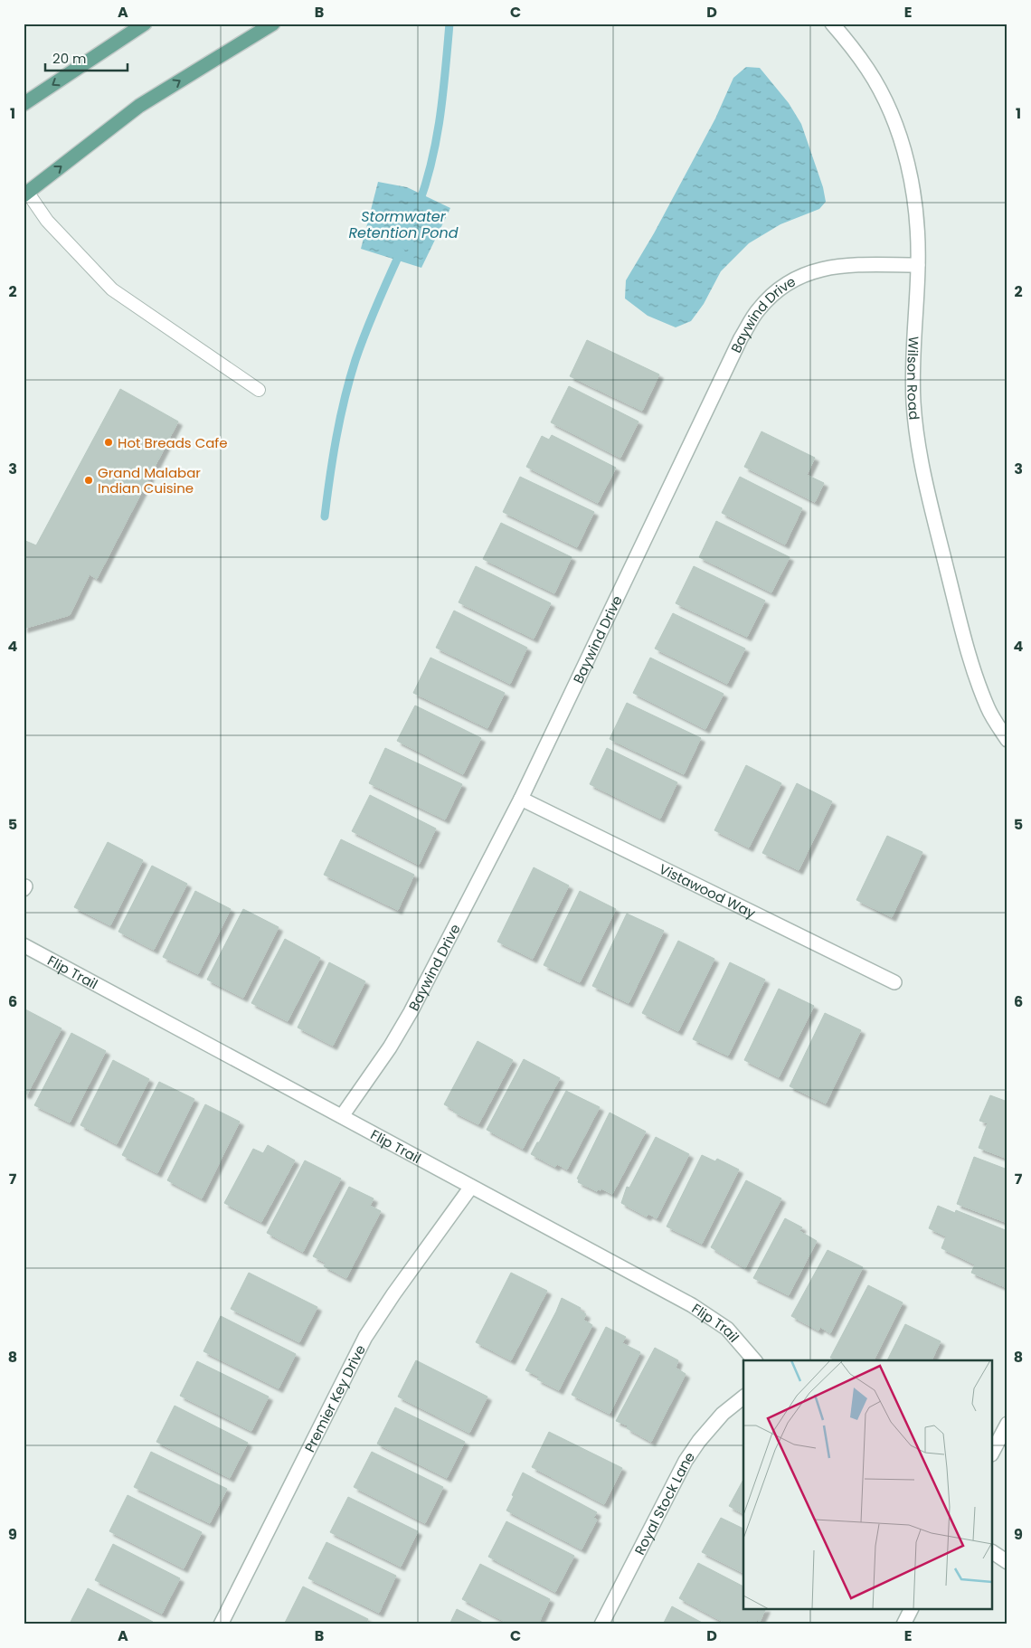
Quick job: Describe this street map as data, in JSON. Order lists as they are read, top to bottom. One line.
{"streets":{"street":["Baywind Drive","Wilson Road","Vistawood Way","Flip Trail","Premier Key Drive","Royal Stock Lane"]},"crossings":[["Baywind Drive","Wilson Road"],["Baywind Drive","Vistawood Way"],["Baywind Drive","Flip Trail"],["Flip Trail","Premier Key Drive"]],"water":["Stormwater Retention Pond"],"places":["Hot Breads Cafe","Grand Malabar Indian Cuisine"],"scale_bar":"20 m","grid":{"columns":["A","B","C","D","E"],"rows":["1","2","3","4","5","6","7","8","9"]}}
